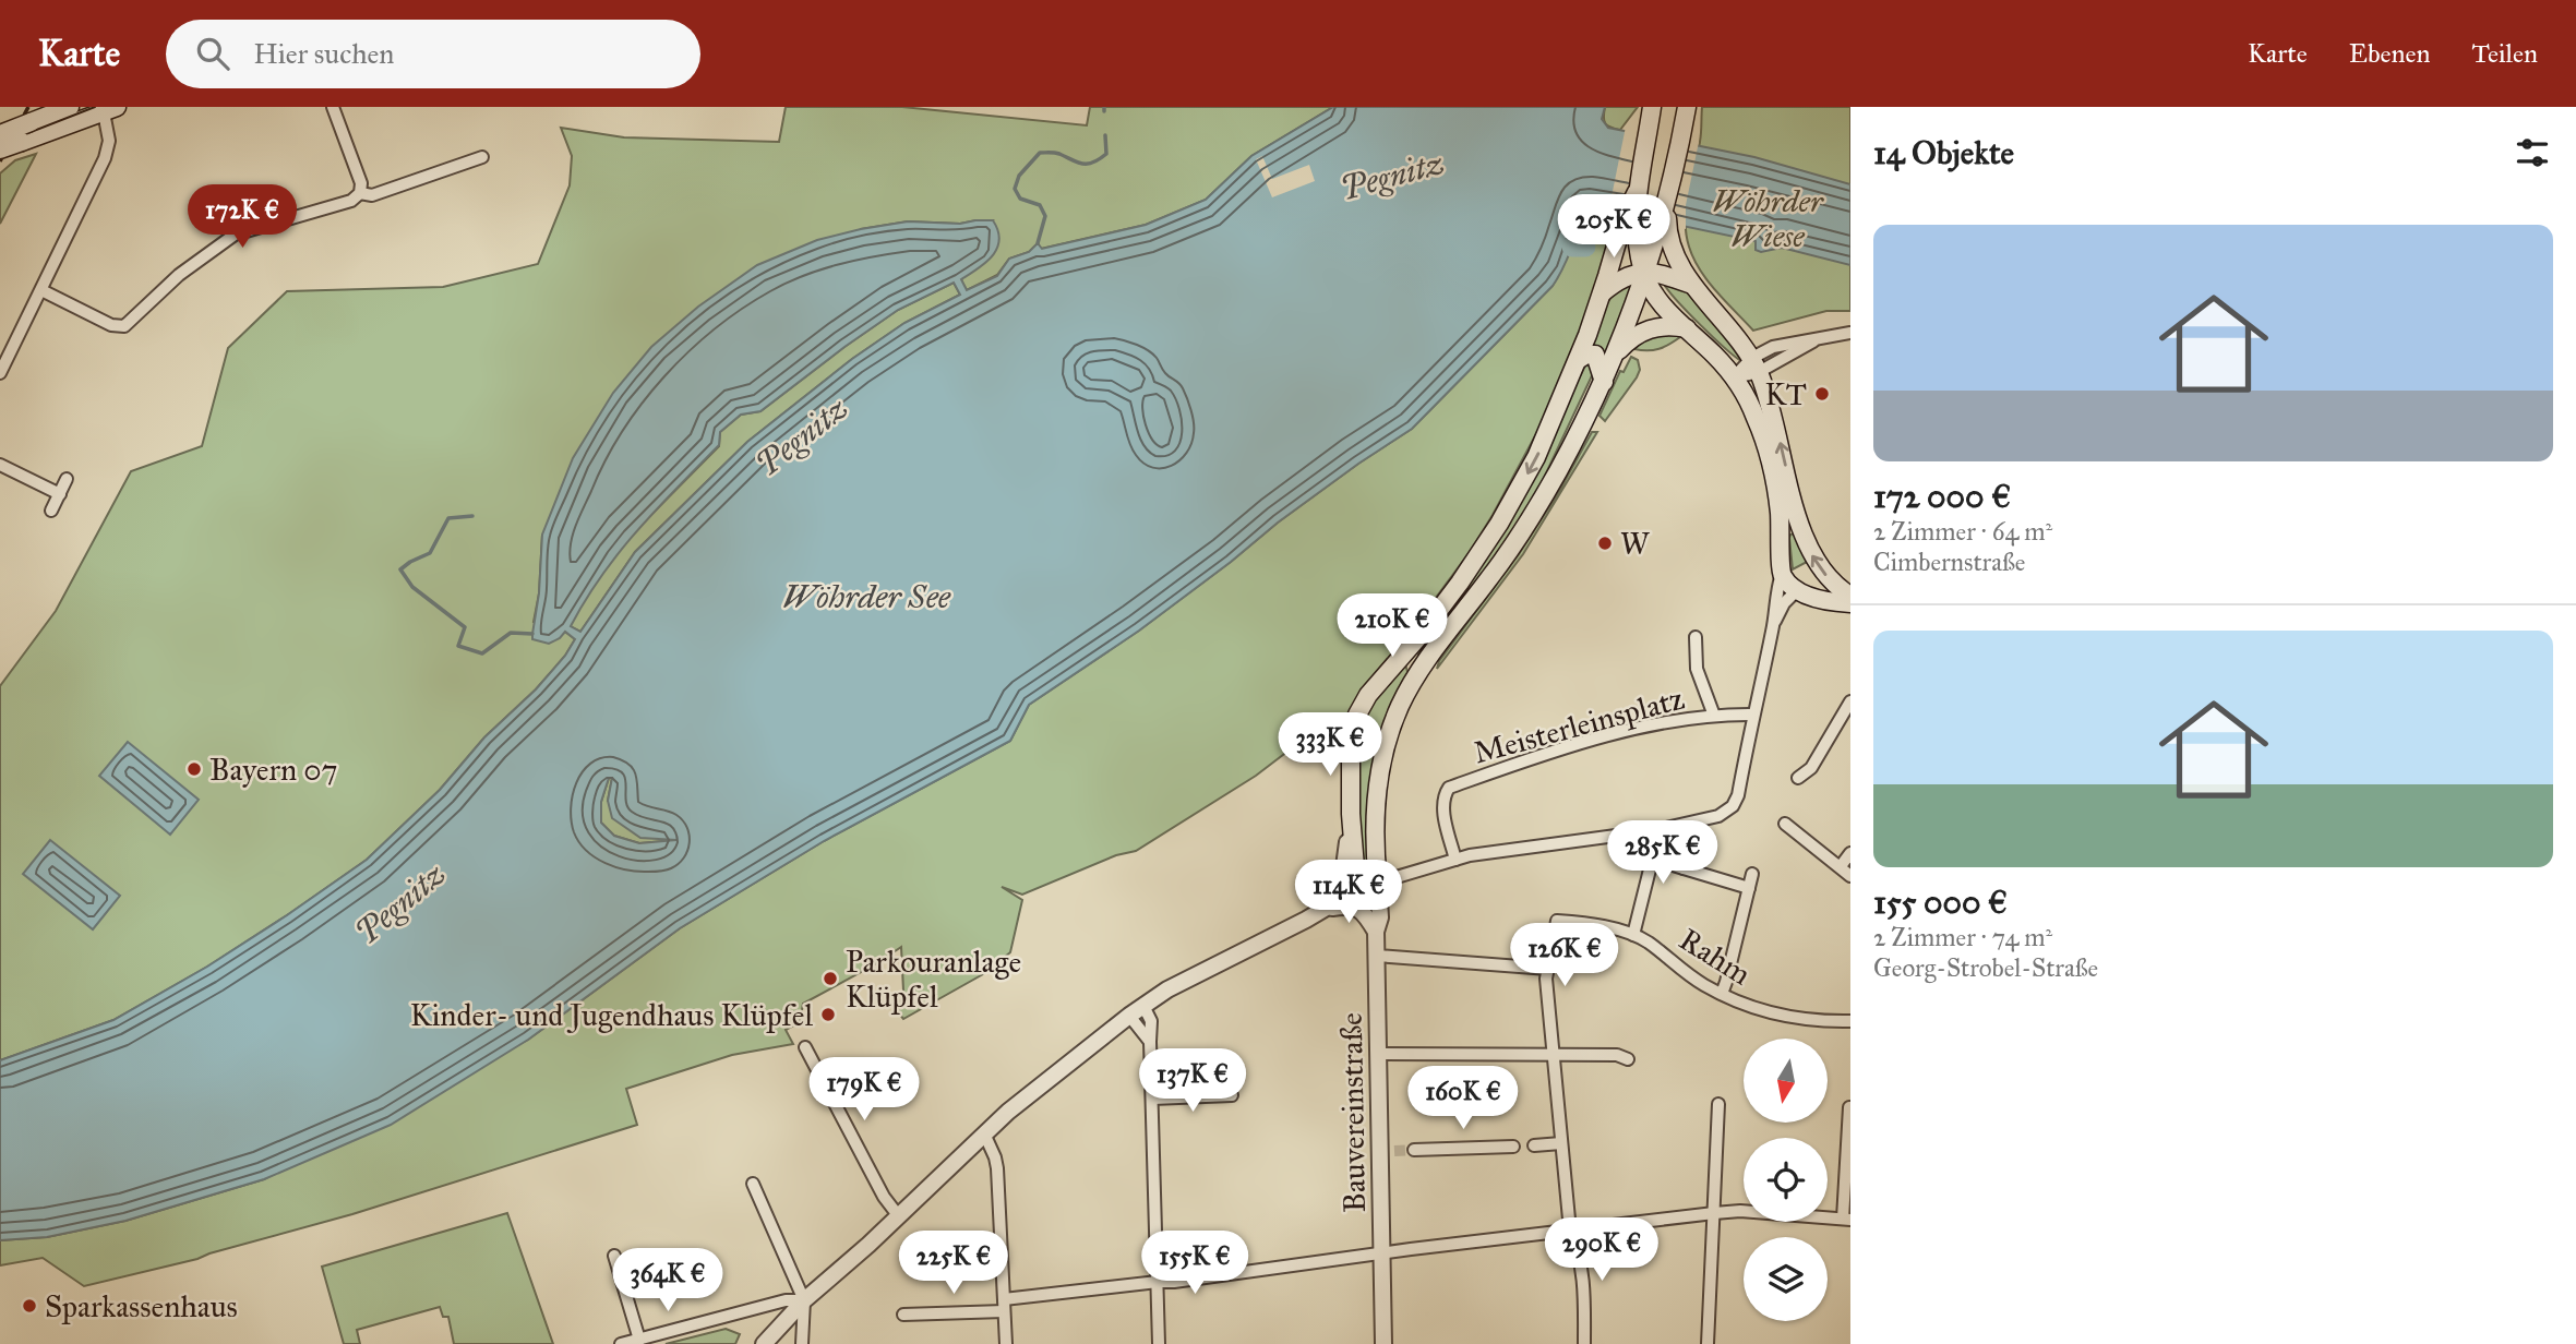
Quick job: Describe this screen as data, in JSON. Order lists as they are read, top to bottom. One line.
{"streets":{"street":["Meisterleinsplatz","Rahm","Bauvereinstraße"]},"water":["Pegnitz","Wöhrder See"],"parks":["Wöhrder Wiese"],"places":["KT","W","Bayern 07","Parkouranlage Klüpfel","Kinder- und Jugendhaus Klüpfel","Sparkassenhaus"],"north":"bottom","page":{"header":"Karte","search":"Hier suchen","nav":["Karte","Ebenen","Teilen"],"heading":"14 Objekte","price":["172K €","205K €","210K €","333K €","285K €","114K €","126K €","137K €","179K €","160K €","290K €","225K €","155K €","364K €"],"list":[{"name":"172 000 €","note":"2 Zimmer · 64 m² · Cimbernstraße"},{"name":"155 000 €","note":"2 Zimmer · 74 m² · Georg-Strobel-Straße"}]}}
